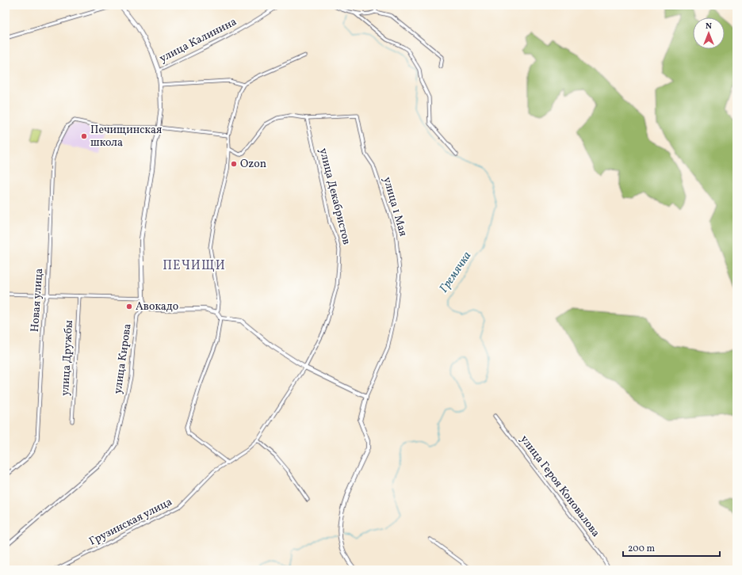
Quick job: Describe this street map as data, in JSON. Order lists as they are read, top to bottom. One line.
{"streets":{"street":["улица Калинина","улица Декабристов","улица 1 Мая","Новая улица","улица Дружбы","улица Кирова","улица Героя Коновалова","Грузинская улица"]},"crossings":[["улица Декабристов","улица 1 Мая"],["улица Декабристов","Грузинская улица"]],"districts":["ПЕЧИЩИ"],"water":["Гремячка"],"places":["Печищинская школа","Ozon","Авокадо"],"scale_bar":"200 m","north":"top"}
